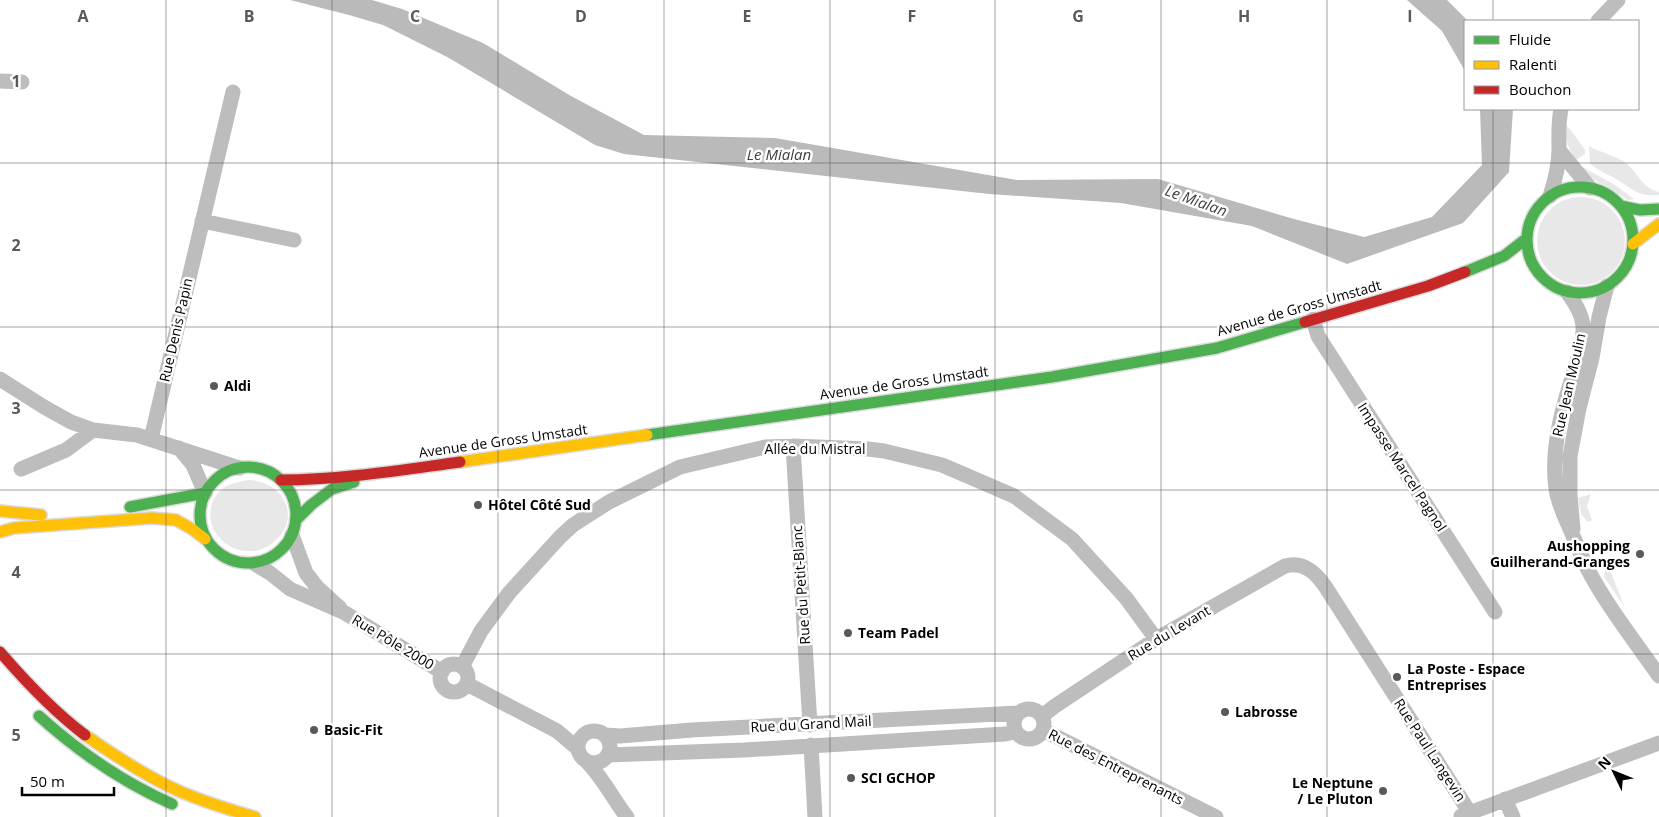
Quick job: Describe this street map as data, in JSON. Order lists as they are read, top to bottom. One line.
{"streets":{"main road":["Avenue de Gross Umstadt"],"street":["Rue Denis Papin","Rue Jean Moulin","Allée du Mistral","Impasse Marcel Pagnol","Rue du Petit-Blanc","Rue du Levant","Rue Pôle 2000","Rue du Grand Mail","Rue Paul Langevin","Rue des Entreprenants"]},"crossings":[["Avenue de Gross Umstadt","Rue Jean Moulin"],["Avenue de Gross Umstadt","Impasse Marcel Pagnol"],["Avenue de Gross Umstadt","Rue Pôle 2000"],["Allée du Mistral","Rue du Petit-Blanc"],["Allée du Mistral","Rue du Levant"],["Allée du Mistral","Rue Pôle 2000"],["Rue du Petit-Blanc","Rue du Grand Mail"],["Rue du Levant","Rue du Grand Mail"],["Rue du Levant","Rue Paul Langevin"],["Rue du Levant","Rue des Entreprenants"],["Rue du Grand Mail","Rue des Entreprenants"]],"water":["Le Mialan"],"places":["Aldi","Hôtel Côté Sud","Aushopping Guilherand-Granges","Team Padel","La Poste - Espace Entreprises","Labrosse","Basic-Fit","SCI GCHOP","Le Neptune / Le Pluton"],"legend":["Fluide","Ralenti","Bouchon"],"scale_bar":"50 m","north":"top left","grid":{"columns":["A","B","C","D","E","F","G","H","I"],"rows":["1","2","3","4","5"]}}
